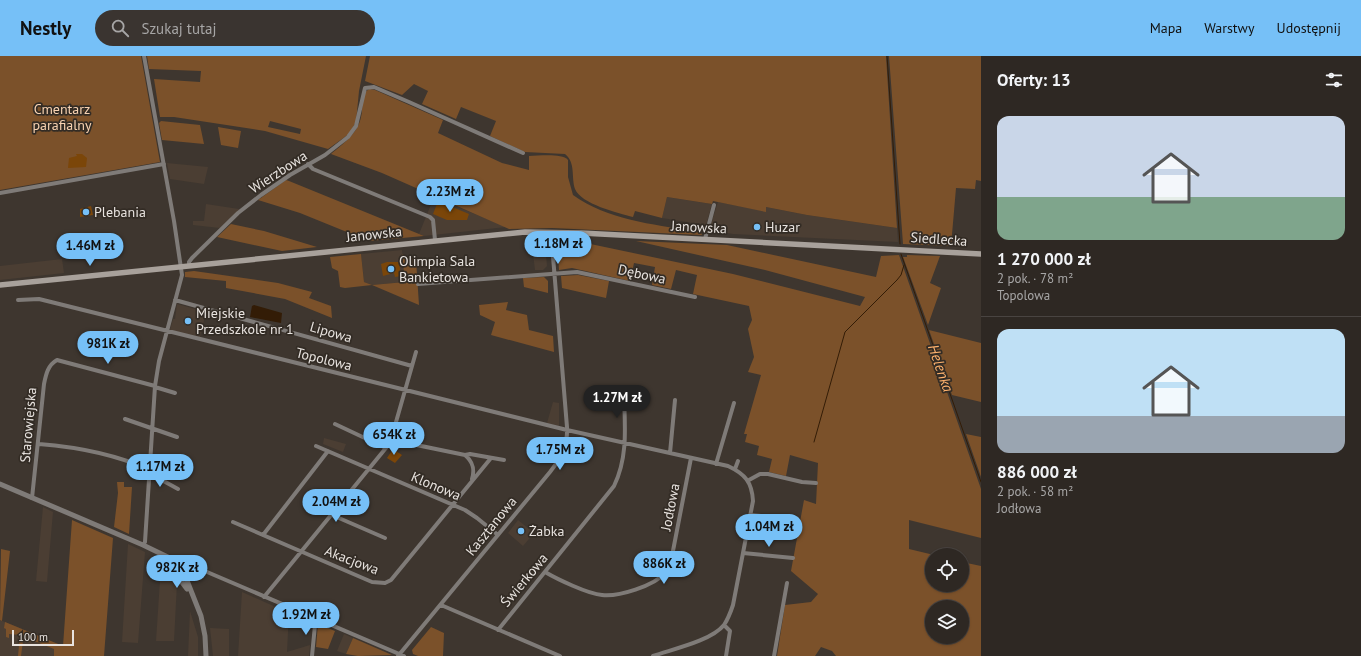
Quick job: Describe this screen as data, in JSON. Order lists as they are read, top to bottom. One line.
{"streets":{"main road":["Janowska","Siedlecka"],"street":["Wierzbowa","Dębowa","Lipowa","Topolowa","Starowiejska","Klonowa","Jodłowa","Kasztanowa","Akacjowa","Świerkowa"]},"crossings":[["Wierzbowa","Janowska"],["Janowska","Siedlecka"],["Janowska","Kasztanowa"],["Dębowa","Kasztanowa"],["Topolowa","Jodłowa"],["Topolowa","Kasztanowa"],["Topolowa","Świerkowa"],["Klonowa","Kasztanowa"],["Klonowa","Akacjowa"],["Jodłowa","Świerkowa"]],"water":["Helenka"],"parks":["Cmentarz parafialny"],"places":["Plebania","Huzar","Olimpia Sala Bankietowa","Miejskie Przedszkole nr 1","Żabka"],"scale_bar":"100 m","page":{"header":"Nestly","search":"Szukaj tutaj","nav":["Mapa","Warstwy","Udostępnij"],"heading":"Oferty: 13","list":[{"name":"1 270 000 zł","note":"2 pok. · 78 m² · Topolowa"},{"name":"886 000 zł","note":"2 pok. · 58 m² · Jodłowa"}],"price":["2.23M zł","1.18M zł","1.46M zł","981K zł","1.27M zł","654K zł","1.75M zł","1.17M zł","2.04M zł","1.04M zł","886K zł","982K zł","1.92M zł"],"scale":"100 m"}}
